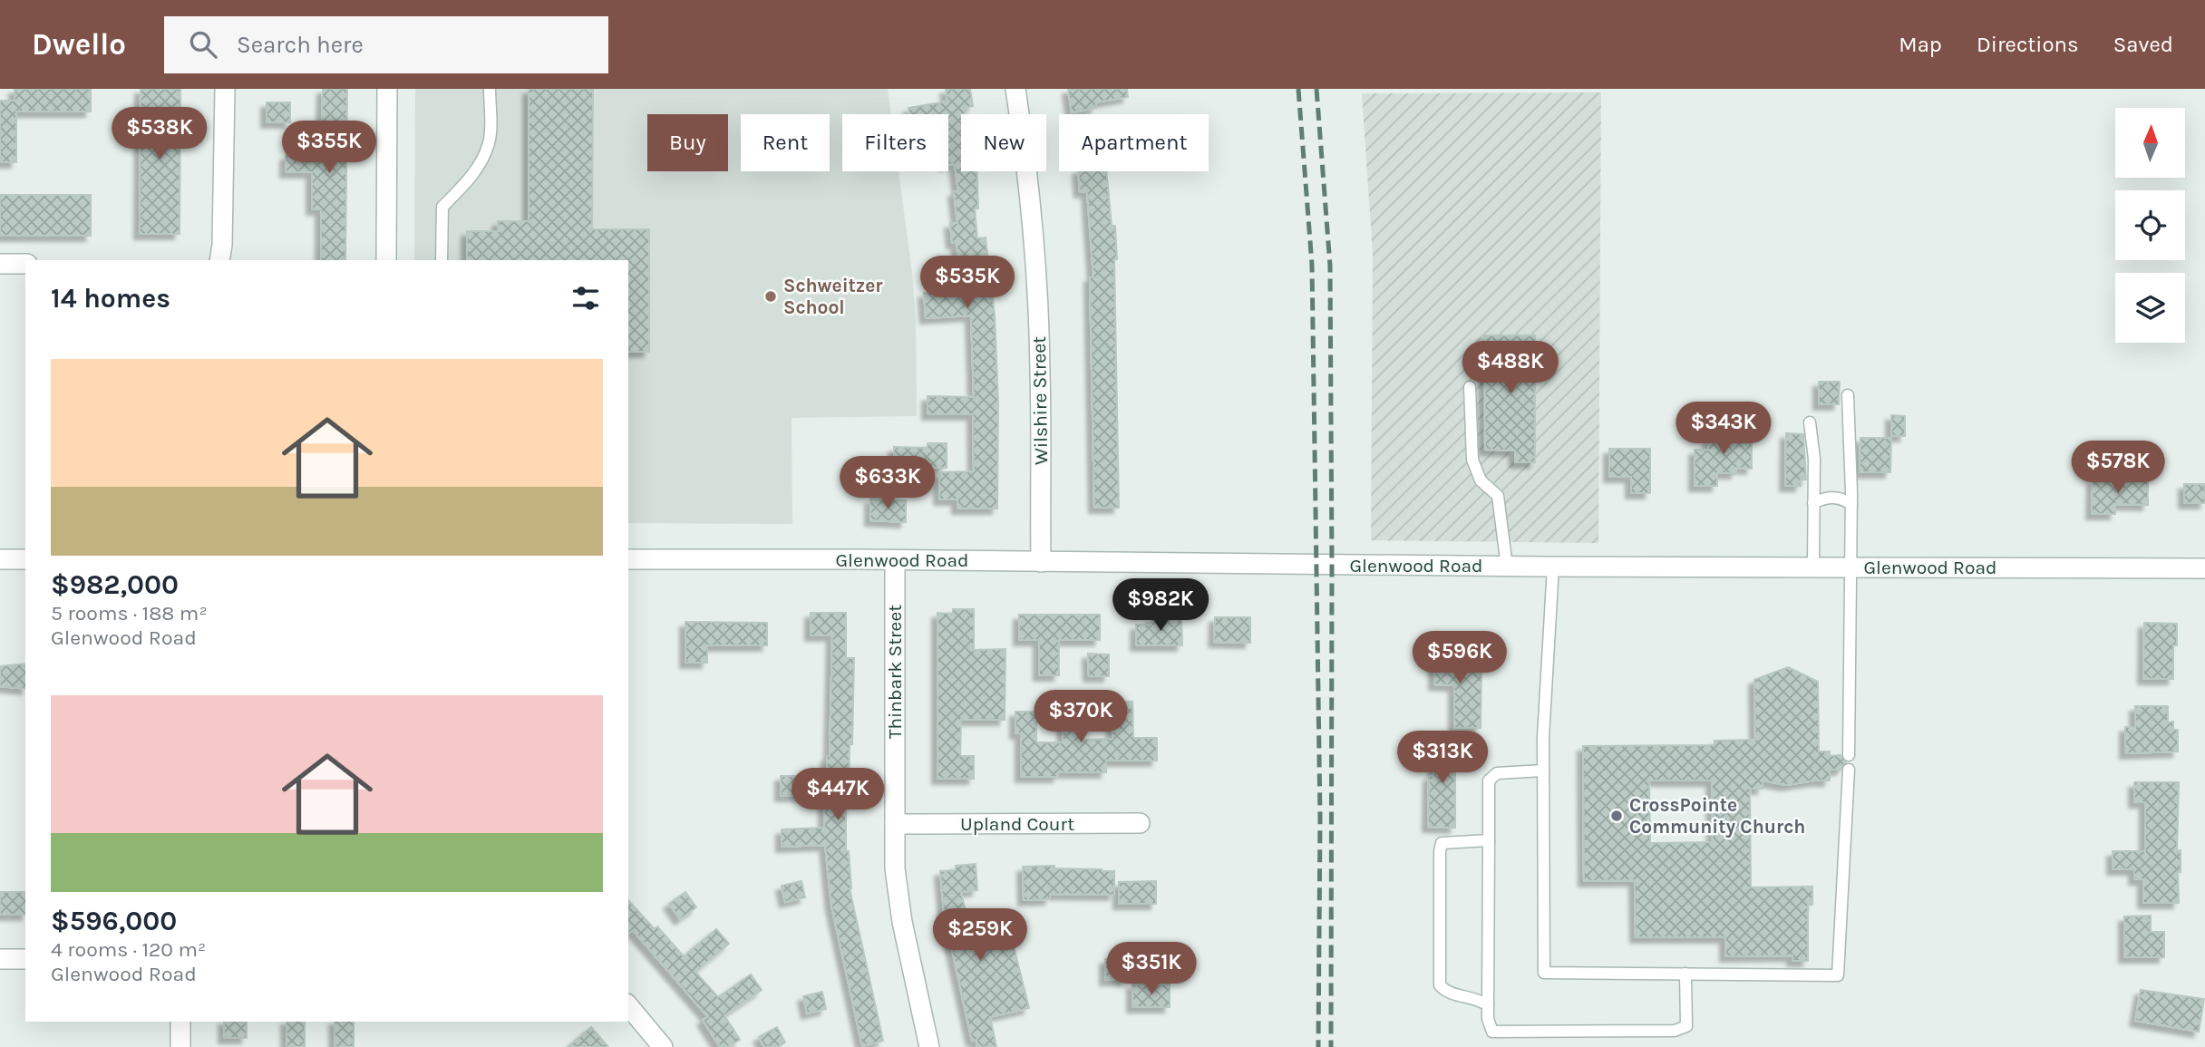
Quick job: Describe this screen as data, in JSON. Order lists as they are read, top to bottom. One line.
{"streets":{"street":["Wilshire Street","Glenwood Road","Thinbark Street","Upland Court"]},"crossings":[["Wilshire Street","Glenwood Road"],["Glenwood Road","Thinbark Street"],["Thinbark Street","Upland Court"]],"places":["Schweitzer School","CrossPointe Community Church"],"north":"top","page":{"header":"Dwello","search":"Search here","nav":["Map","Directions","Saved"],"price":["$538K","$355K","$535K","$488K","$343K","$578K","$633K","$982K","$596K","$370K","$313K","$447K","$259K","$351K"],"chip":["Buy","Rent","Filters","New","Apartment"],"heading":"14 homes","list":[{"name":"$982,000","note":"5 rooms · 188 m² · Glenwood Road"},{"name":"$596,000","note":"4 rooms · 120 m² · Glenwood Road"}]}}
